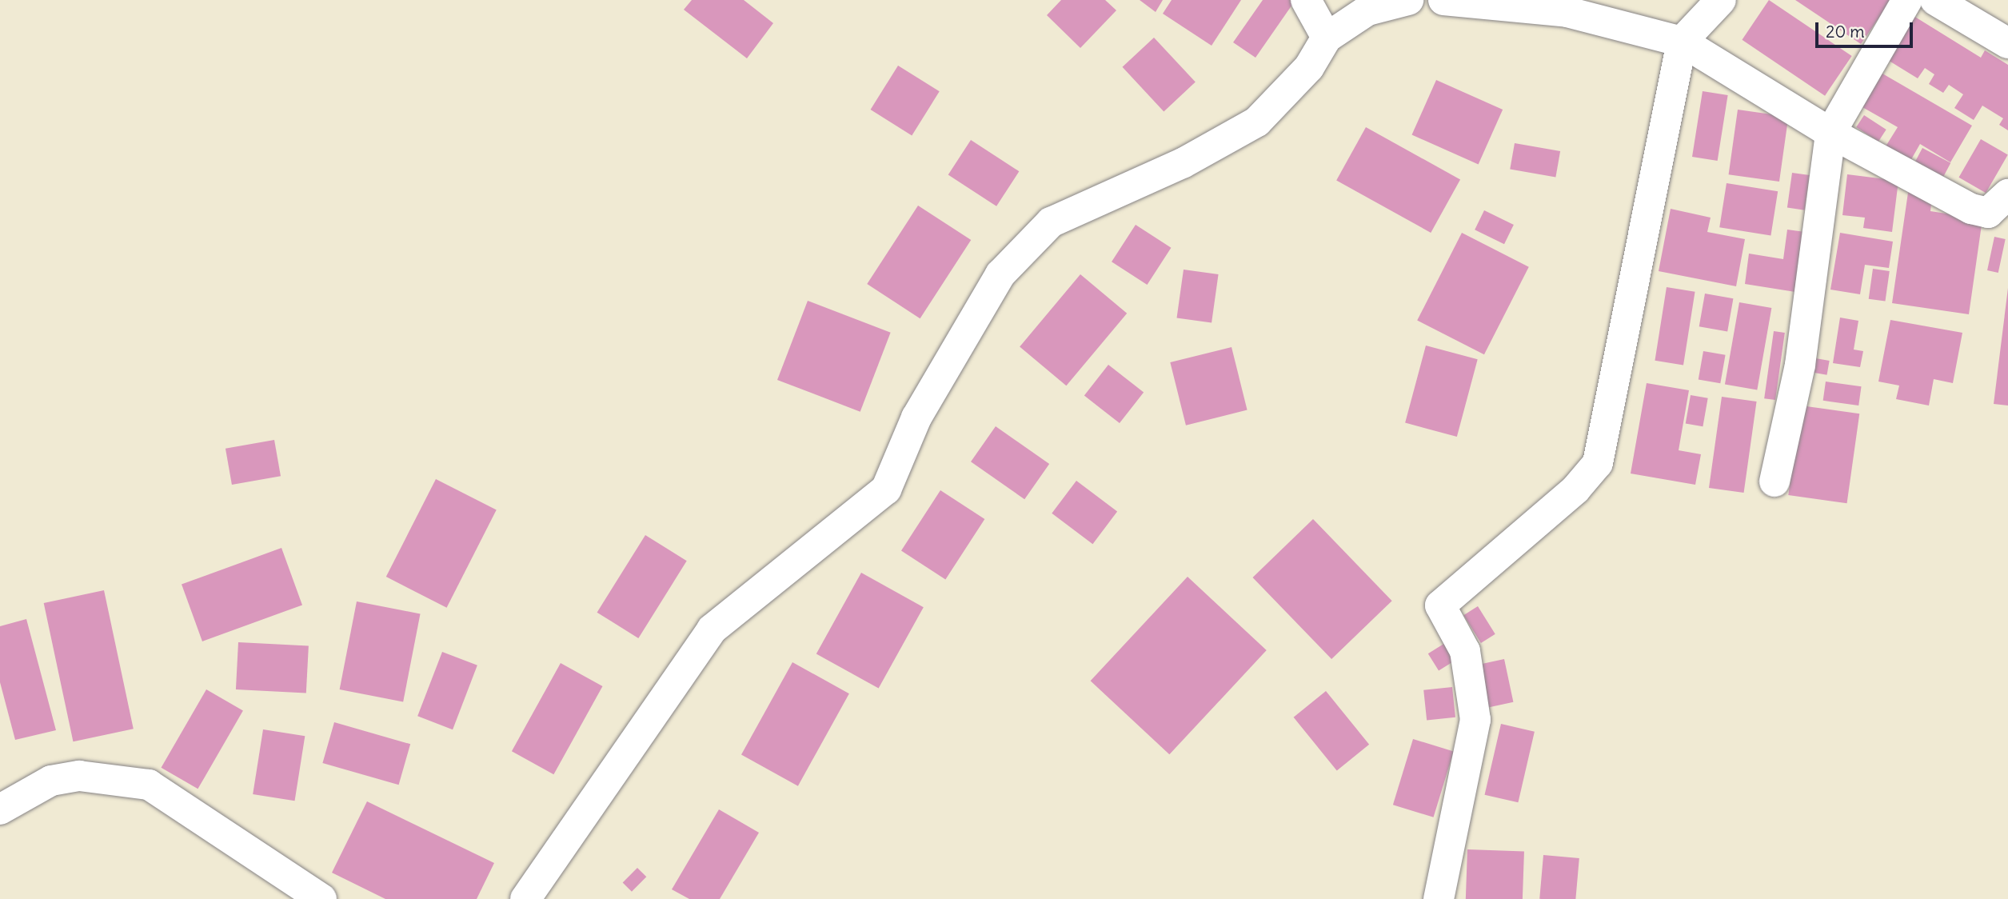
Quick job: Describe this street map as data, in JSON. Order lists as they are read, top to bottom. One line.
{"scale_bar":"20 m"}
